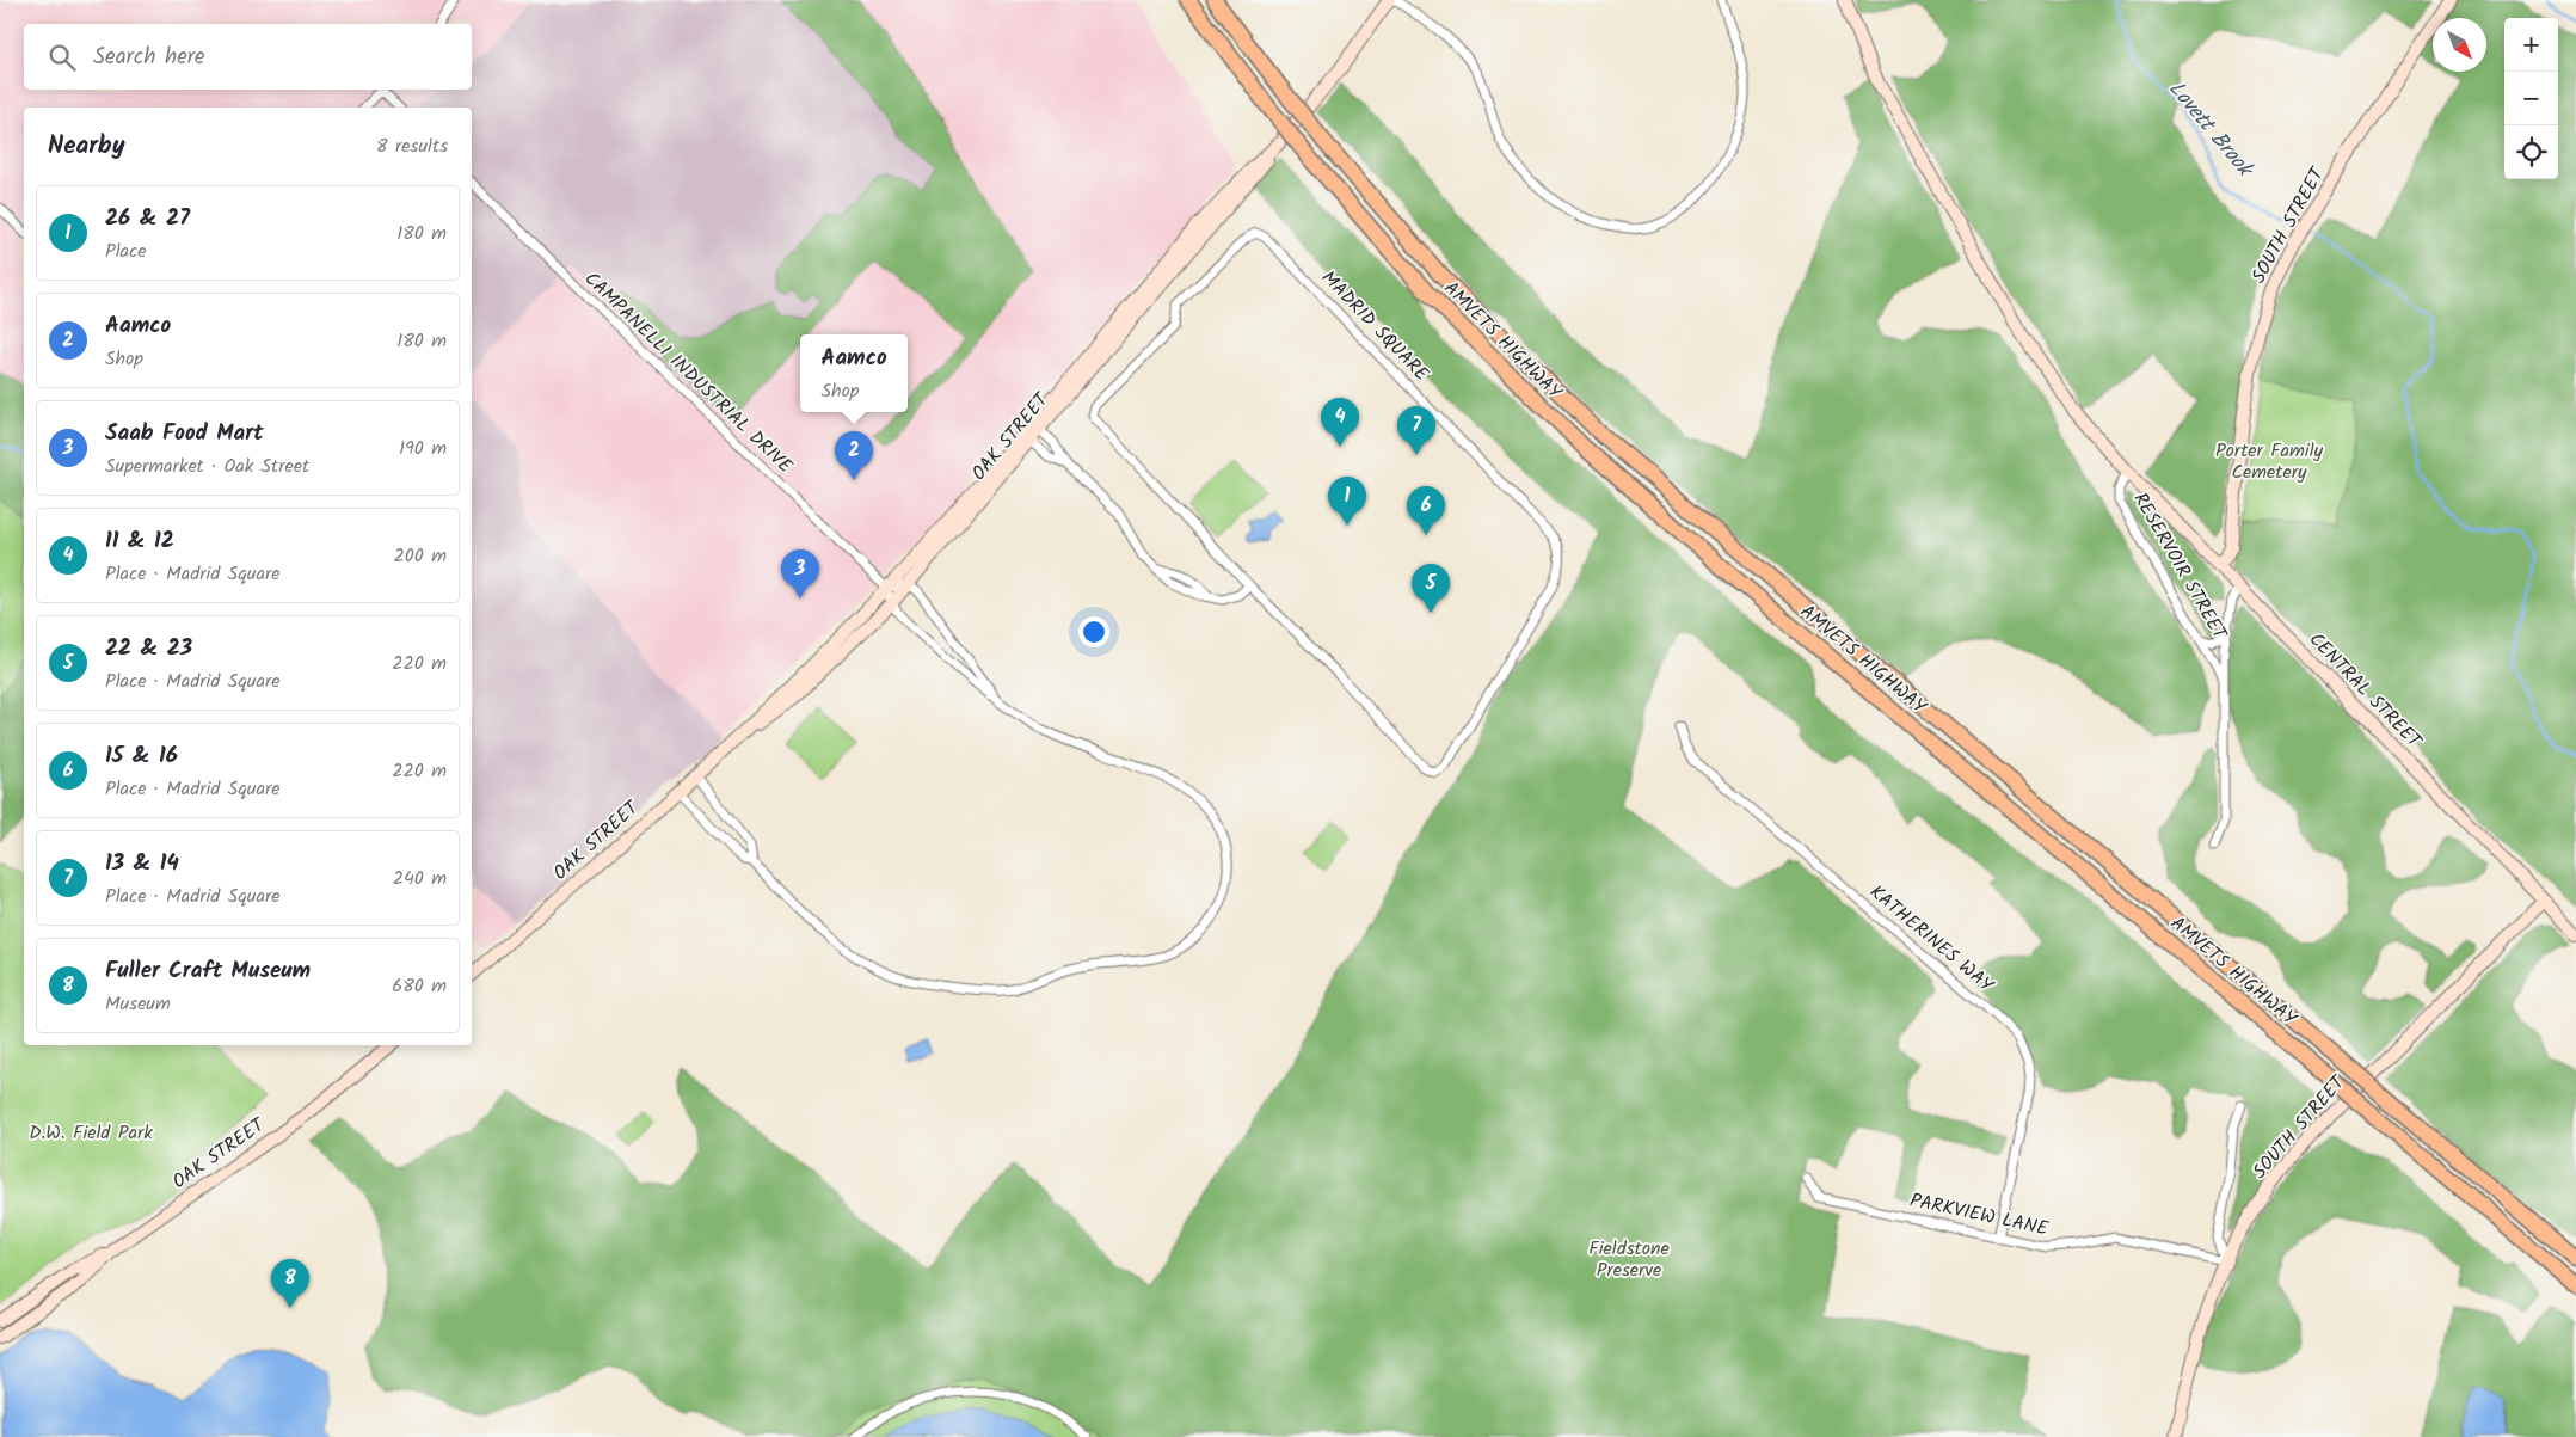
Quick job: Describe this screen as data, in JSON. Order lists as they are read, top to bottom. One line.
{"streets":{"highway":["AMVETS HIGHWAY"],"street":["SOUTH STREET","MADRID SQUARE","CAMPANELLI INDUSTRIAL DRIVE","OAK STREET","RESERVOIR STREET","CENTRAL STREET","KATHERINES WAY","PARKVIEW LANE"]},"crossings":[["SOUTH STREET","CENTRAL STREET"],["SOUTH STREET","PARKVIEW LANE"],["CAMPANELLI INDUSTRIAL DRIVE","OAK STREET"],["RESERVOIR STREET","CENTRAL STREET"],["KATHERINES WAY","PARKVIEW LANE"]],"water":["Lovett Brook"],"parks":["Porter Family Cemetery","D.W. Field Park","Fieldstone Preserve"],"north":"bottom right","page":{"map_buttons":["+","−"],"search":"Search here","heading":["Nearby","8 results"],"list":[{"mark":"1","name":"26 & 27","note":"Place","value":"180 m"},{"mark":"2","name":"Aamco","note":"Shop","value":"180 m"},{"mark":"3","name":"Saab Food Mart","note":"Supermarket · Oak Street","value":"190 m"},{"mark":"4","name":"11 & 12","note":"Place · Madrid Square","value":"200 m"},{"mark":"5","name":"22 & 23","note":"Place · Madrid Square","value":"220 m"},{"mark":"6","name":"15 & 16","note":"Place · Madrid Square","value":"220 m"},{"mark":"7","name":"13 & 14","note":"Place · Madrid Square","value":"240 m"},{"mark":"8","name":"Fuller Craft Museum","note":"Museum","value":"680 m"}],"popup":["Aamco","Shop"],"pins":["4","7","2","1","6","3","5","8"]}}
